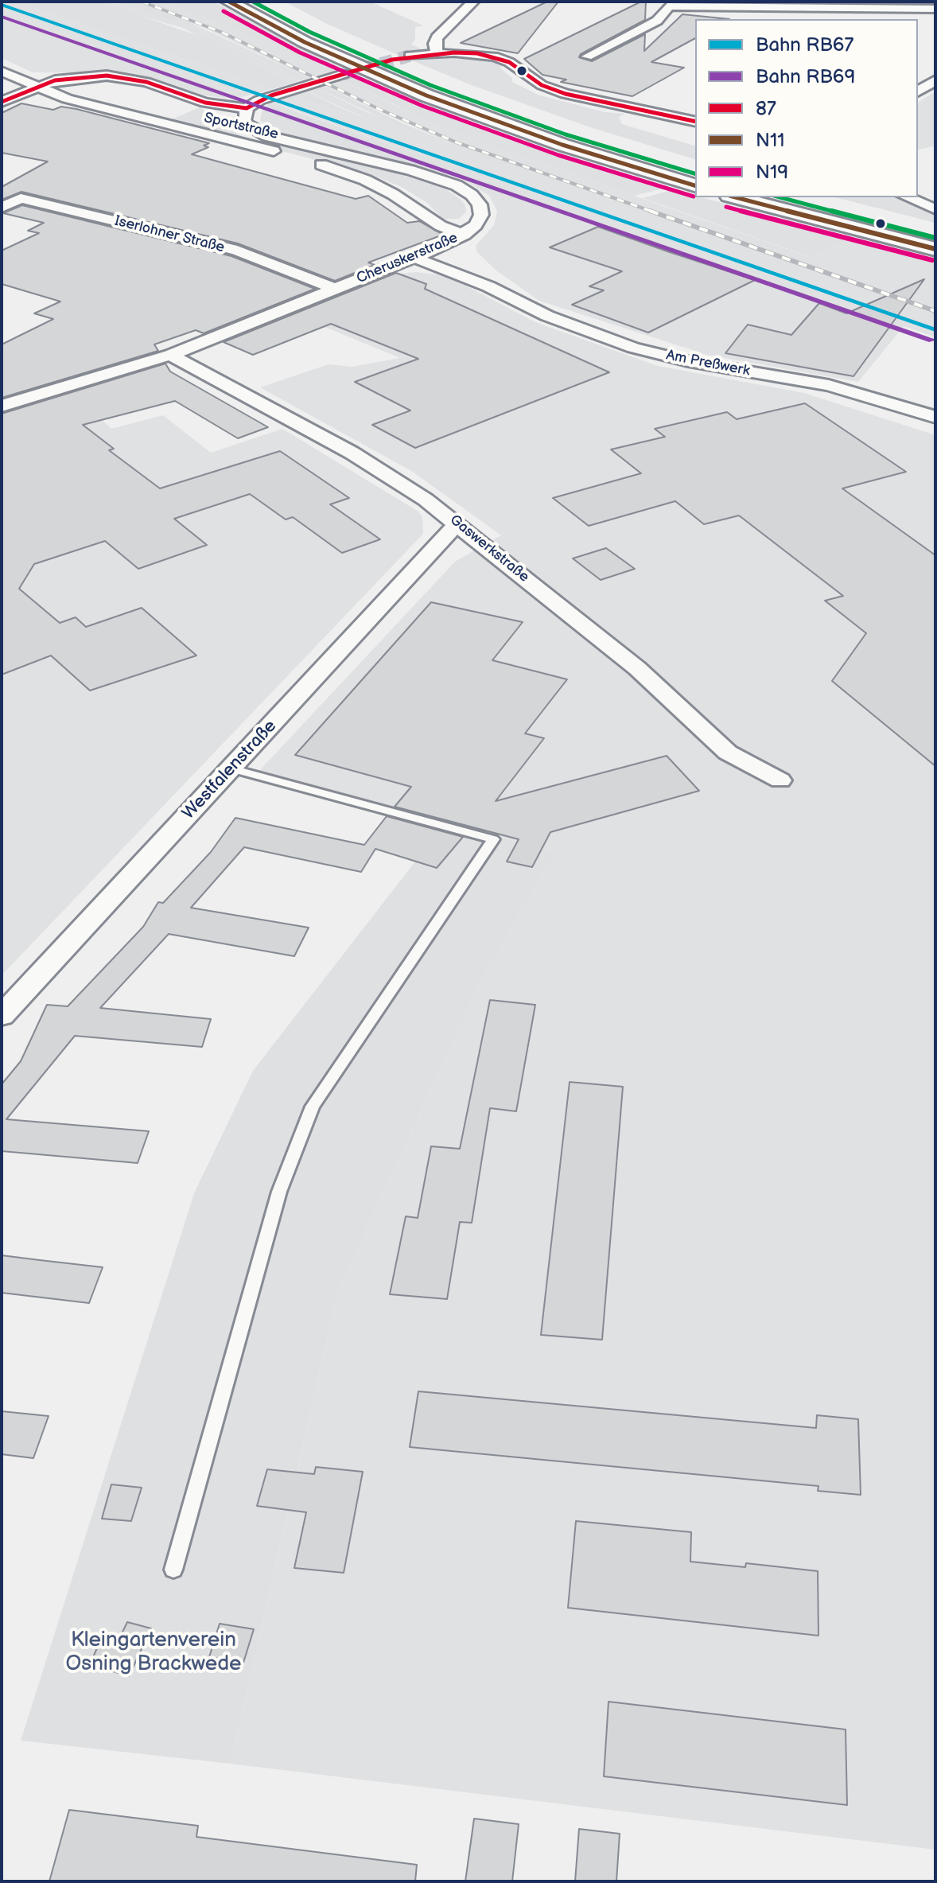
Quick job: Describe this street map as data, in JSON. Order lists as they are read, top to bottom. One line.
{"streets":{"street":["Sportstraße","Iserlohner Straße","Cheruskerstraße","Am Preßwerk","Gaswerkstraße","Westfalenstraße"]},"crossings":[["Sportstraße","Cheruskerstraße"],["Iserlohner Straße","Cheruskerstraße"],["Cheruskerstraße","Am Preßwerk"],["Cheruskerstraße","Gaswerkstraße"],["Gaswerkstraße","Westfalenstraße"]],"parks":["Kleingartenverein Osning Brackwede"],"lines":["transit line N11","rail line RB67","transit line N19","rail line RB69","transit line 87"],"legend":["Bahn RB67","Bahn RB69","87","N11","N19"]}
